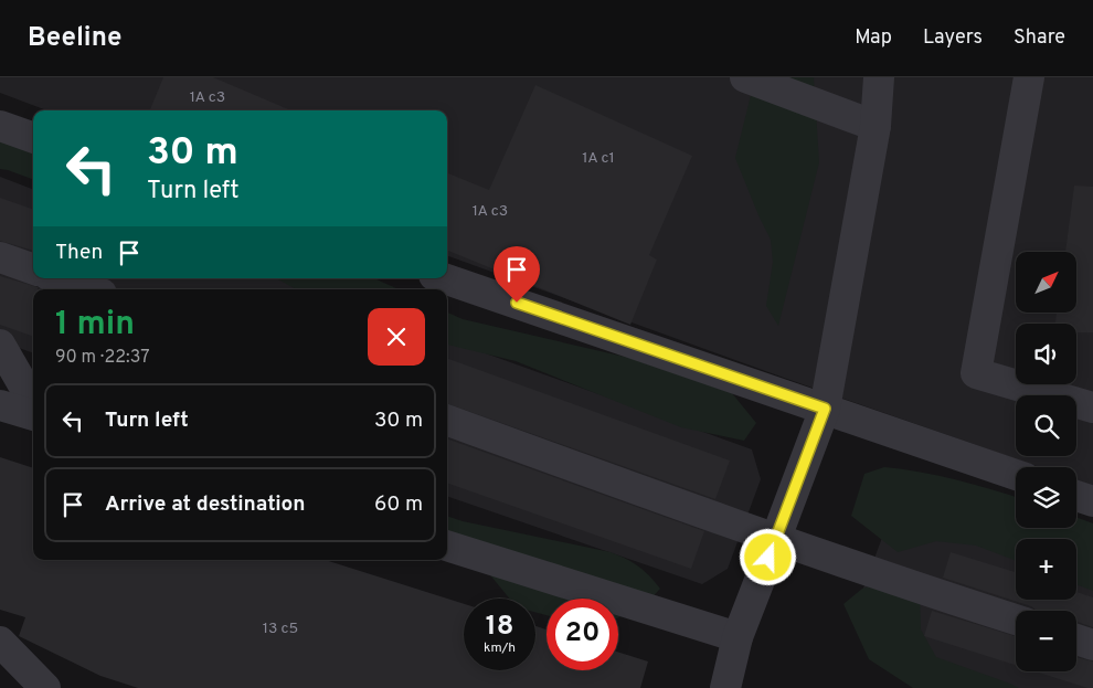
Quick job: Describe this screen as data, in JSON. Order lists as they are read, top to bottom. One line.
{"house_numbers":["1А с3","1А с1","1А с3","13 с5"],"north":"top right","page":{"header":"Beeline","nav":["Map","Layers","Share"],"turn":["30 m","Turn left"],"then":"Then","map_buttons":["+","−"],"heading":["1 min","90 m · 22:37"],"list":[{"name":"Turn left","value":"30 m"},{"name":"Arrive at destination","value":"60 m"}],"speed":"18 km/h","limit":"20"}}
